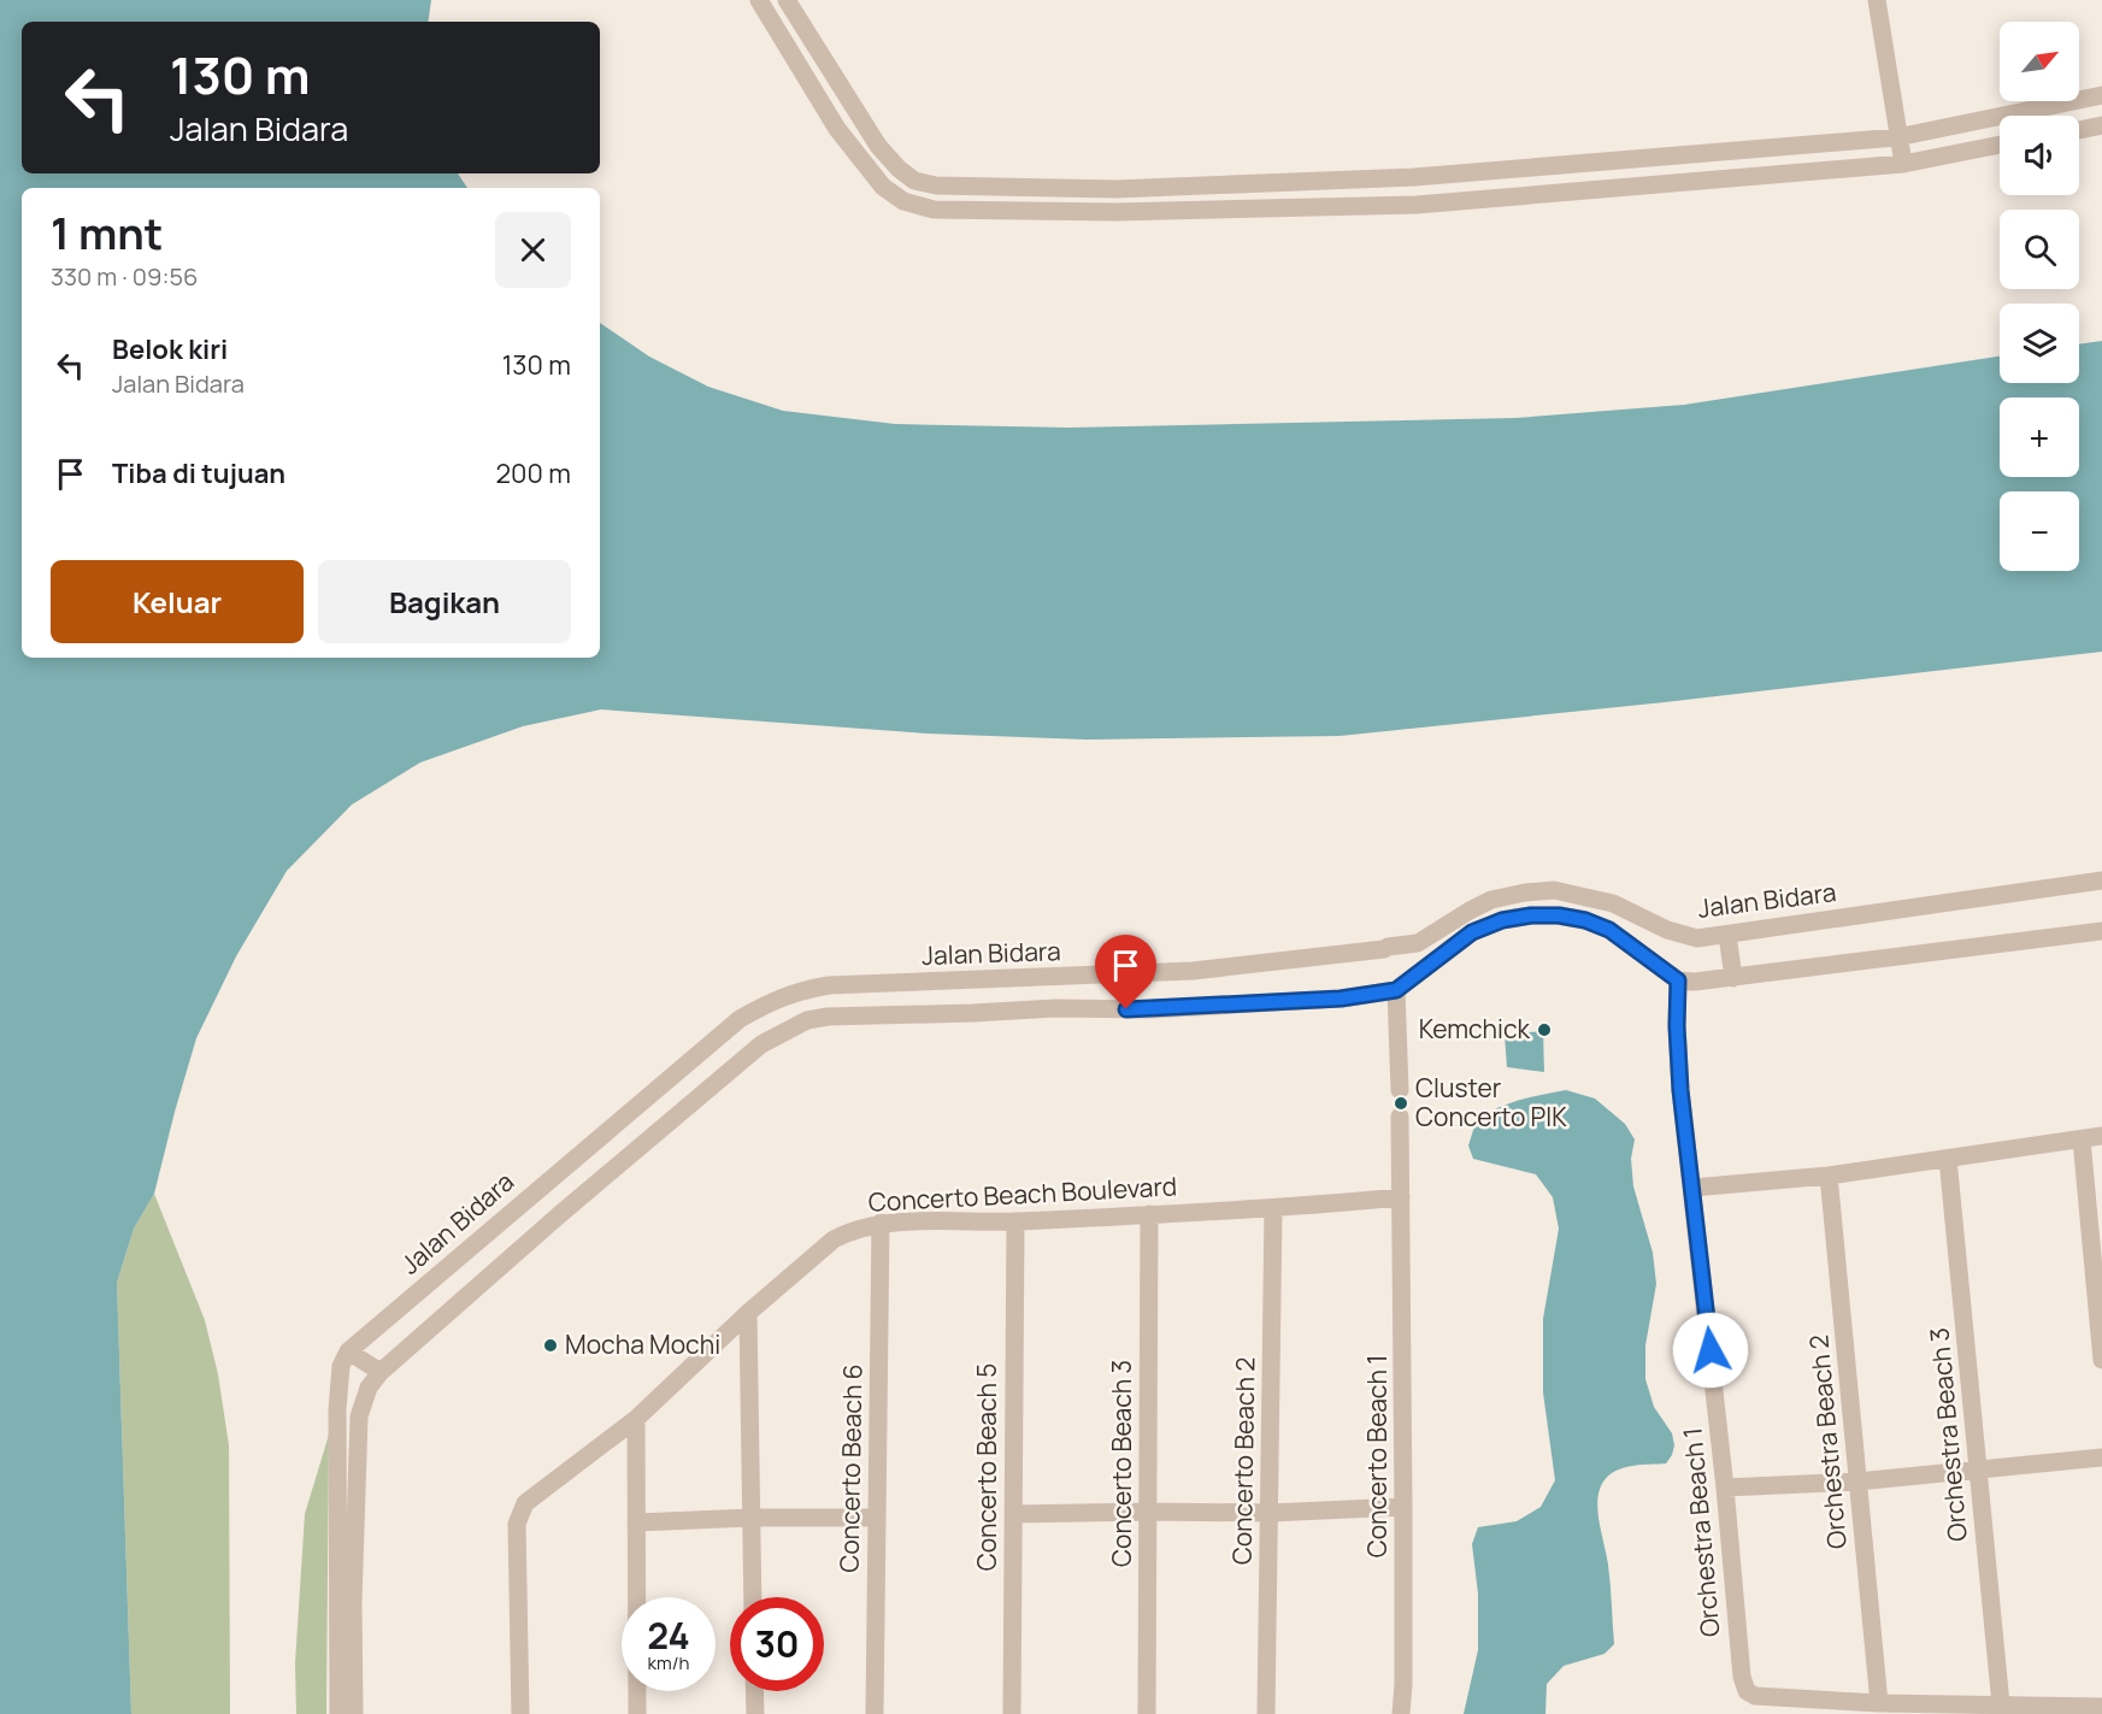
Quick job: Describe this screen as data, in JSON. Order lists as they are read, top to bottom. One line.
{"streets":{"street":["Jalan Bidara","Concerto Beach Boulevard","Orchestra Beach 3","Orchestra Beach 2","Concerto Beach 1","Concerto Beach 2","Concerto Beach 3","Concerto Beach 5","Concerto Beach 6","Orchestra Beach 1"]},"crossings":[["Concerto Beach Boulevard","Concerto Beach 1"],["Concerto Beach Boulevard","Concerto Beach 2"],["Concerto Beach Boulevard","Concerto Beach 3"],["Concerto Beach Boulevard","Concerto Beach 5"],["Concerto Beach Boulevard","Concerto Beach 6"],["Orchestra Beach 2","Orchestra Beach 1"]],"places":["Kemchick","Cluster Concerto PIK","Mocha Mochi"],"north":"top right","page":{"map_buttons":["+","−"],"turn":["130 m","Jalan Bidara"],"heading":["1 mnt","330 m · 09:56"],"list":[{"name":"Belok kiri","note":"Jalan Bidara","value":"130 m"},{"name":"Tiba di tujuan","value":"200 m"}],"buttons":["Keluar","Bagikan"],"speed":"24 km/h","limit":"30"}}
